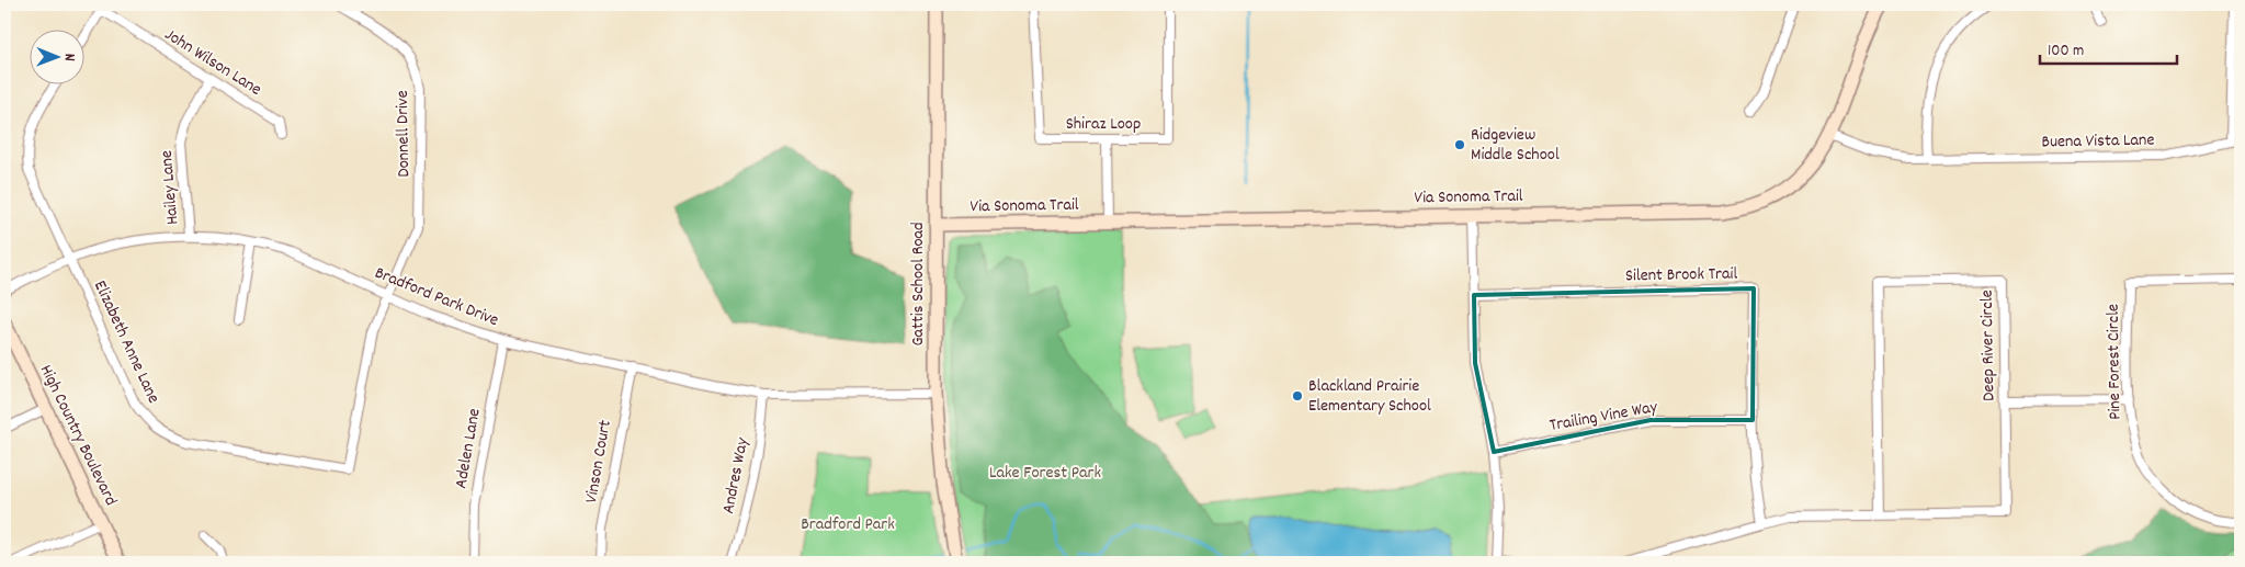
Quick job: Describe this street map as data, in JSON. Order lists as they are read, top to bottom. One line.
{"streets":{"street":["John Wilson Lane","Shiraz Loop","Donnell Drive","Buena Vista Lane","Hailey Lane","Via Sonoma Trail","Silent Brook Trail","Gattis School Road","Bradford Park Drive","Elizabeth Anne Lane","Deep River Circle","Pine Forest Circle","Trailing Vine Way","High Country Boulevard","Adelen Lane","Vinson Court","Andres Way"]},"crossings":[["John Wilson Lane","Hailey Lane"],["Donnell Drive","Bradford Park Drive"],["Donnell Drive","Elizabeth Anne Lane"],["Buena Vista Lane","Via Sonoma Trail"],["Hailey Lane","Bradford Park Drive"],["Via Sonoma Trail","Gattis School Road"],["Silent Brook Trail","Deep River Circle"],["Silent Brook Trail","Trailing Vine Way"],["Gattis School Road","Bradford Park Drive"],["Bradford Park Drive","Elizabeth Anne Lane"],["Bradford Park Drive","Adelen Lane"],["Bradford Park Drive","Vinson Court"],["Bradford Park Drive","Andres Way"]],"parks":["Lake Forest Park","Bradford Park"],"places":["Ridgeview Middle School","Blackland Prairie Elementary School"],"scale_bar":"100 m","north":"right"}
